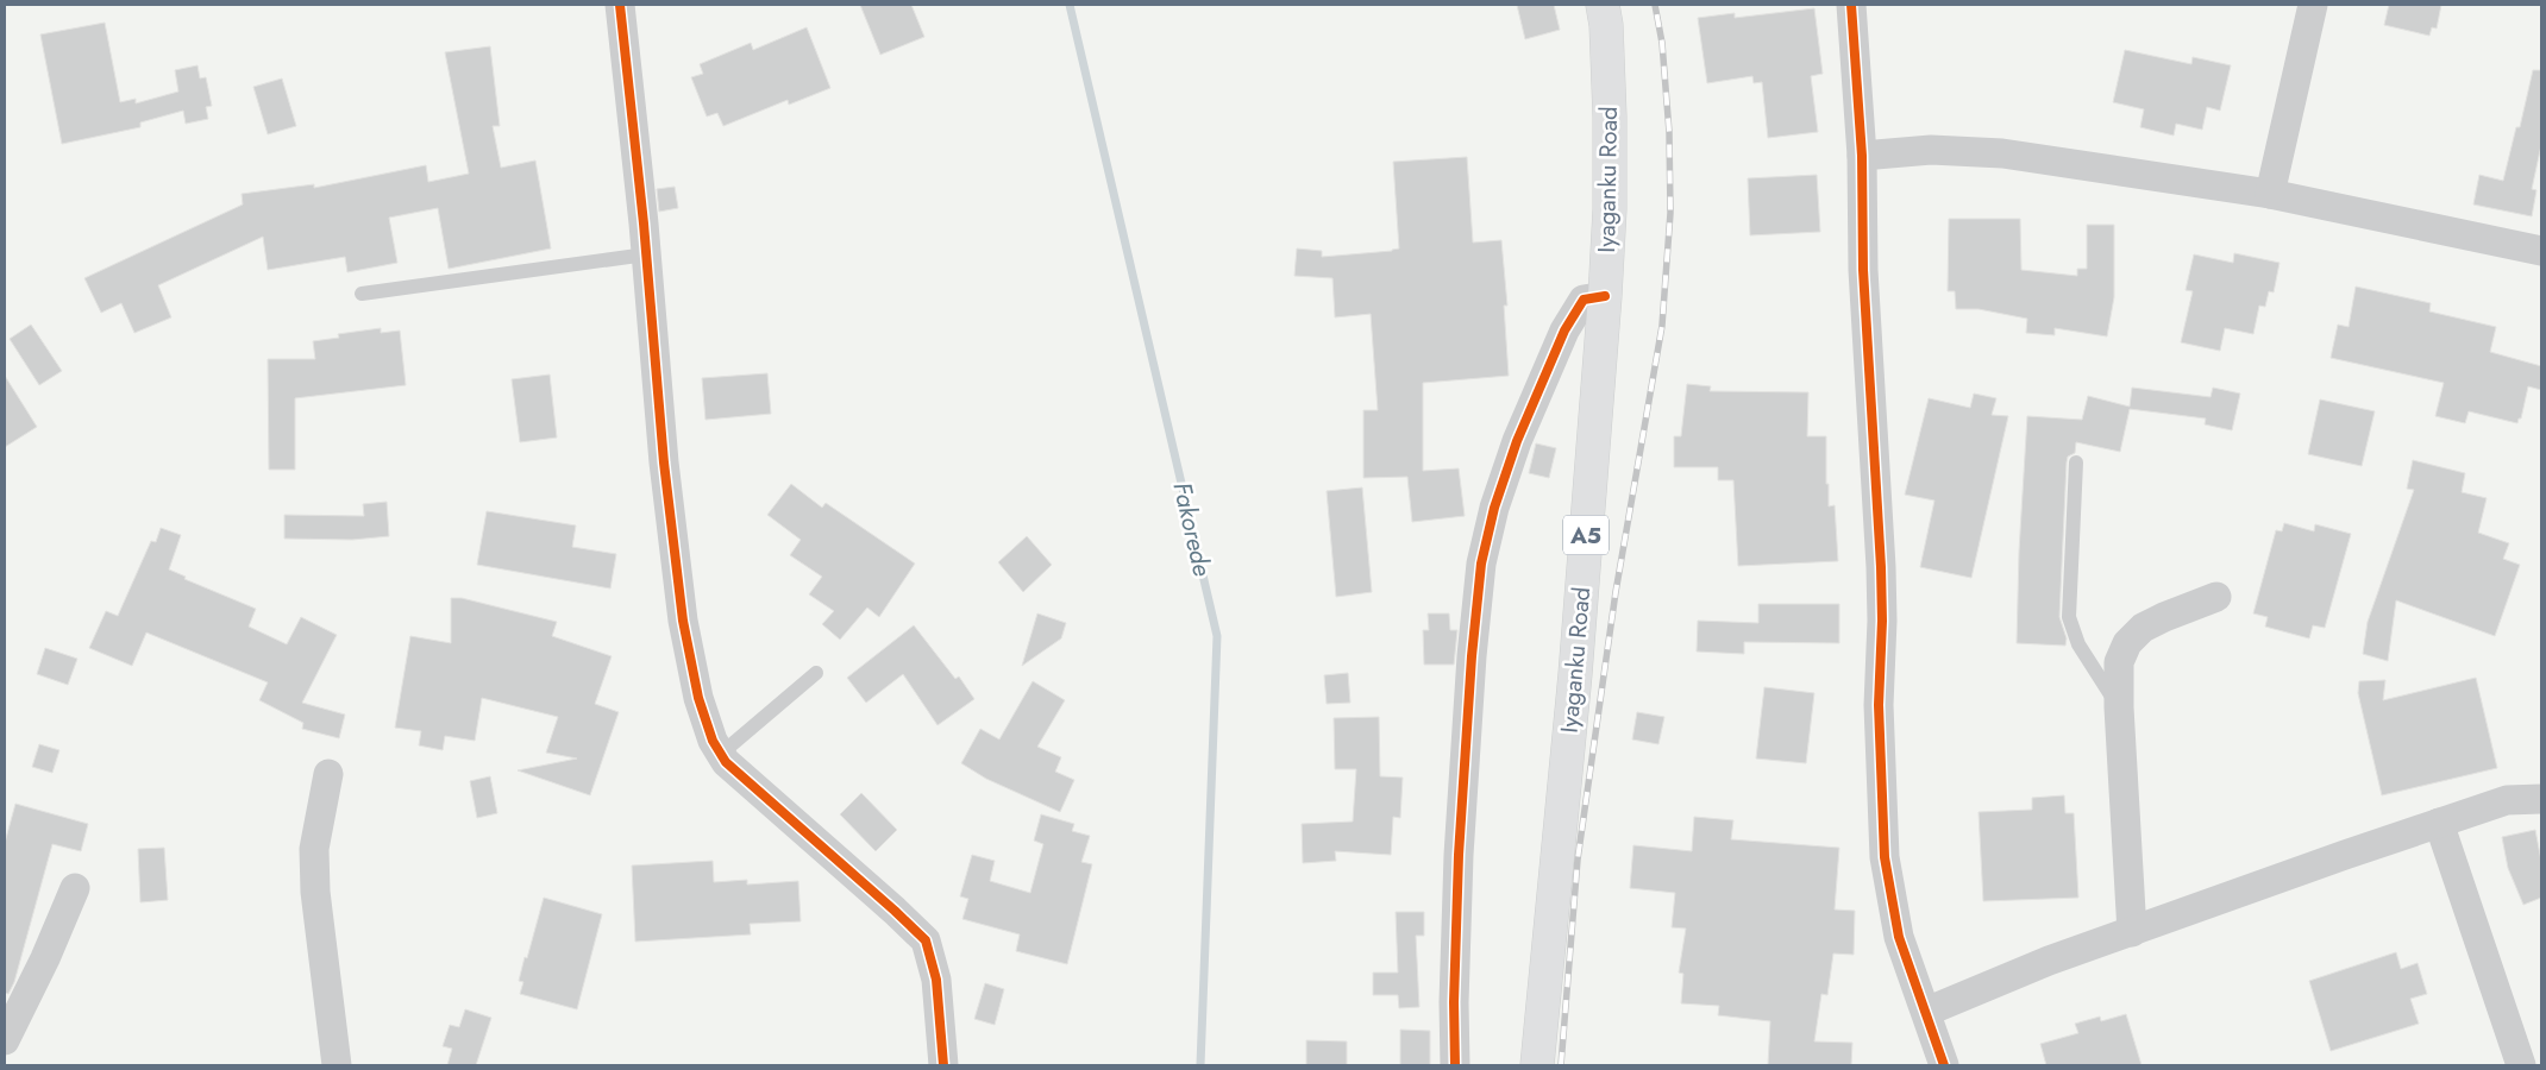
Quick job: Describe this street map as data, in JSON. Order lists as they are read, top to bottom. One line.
{"streets":{"highway":["Iyaganku Road","A5"]},"water":["Fakorede"]}
